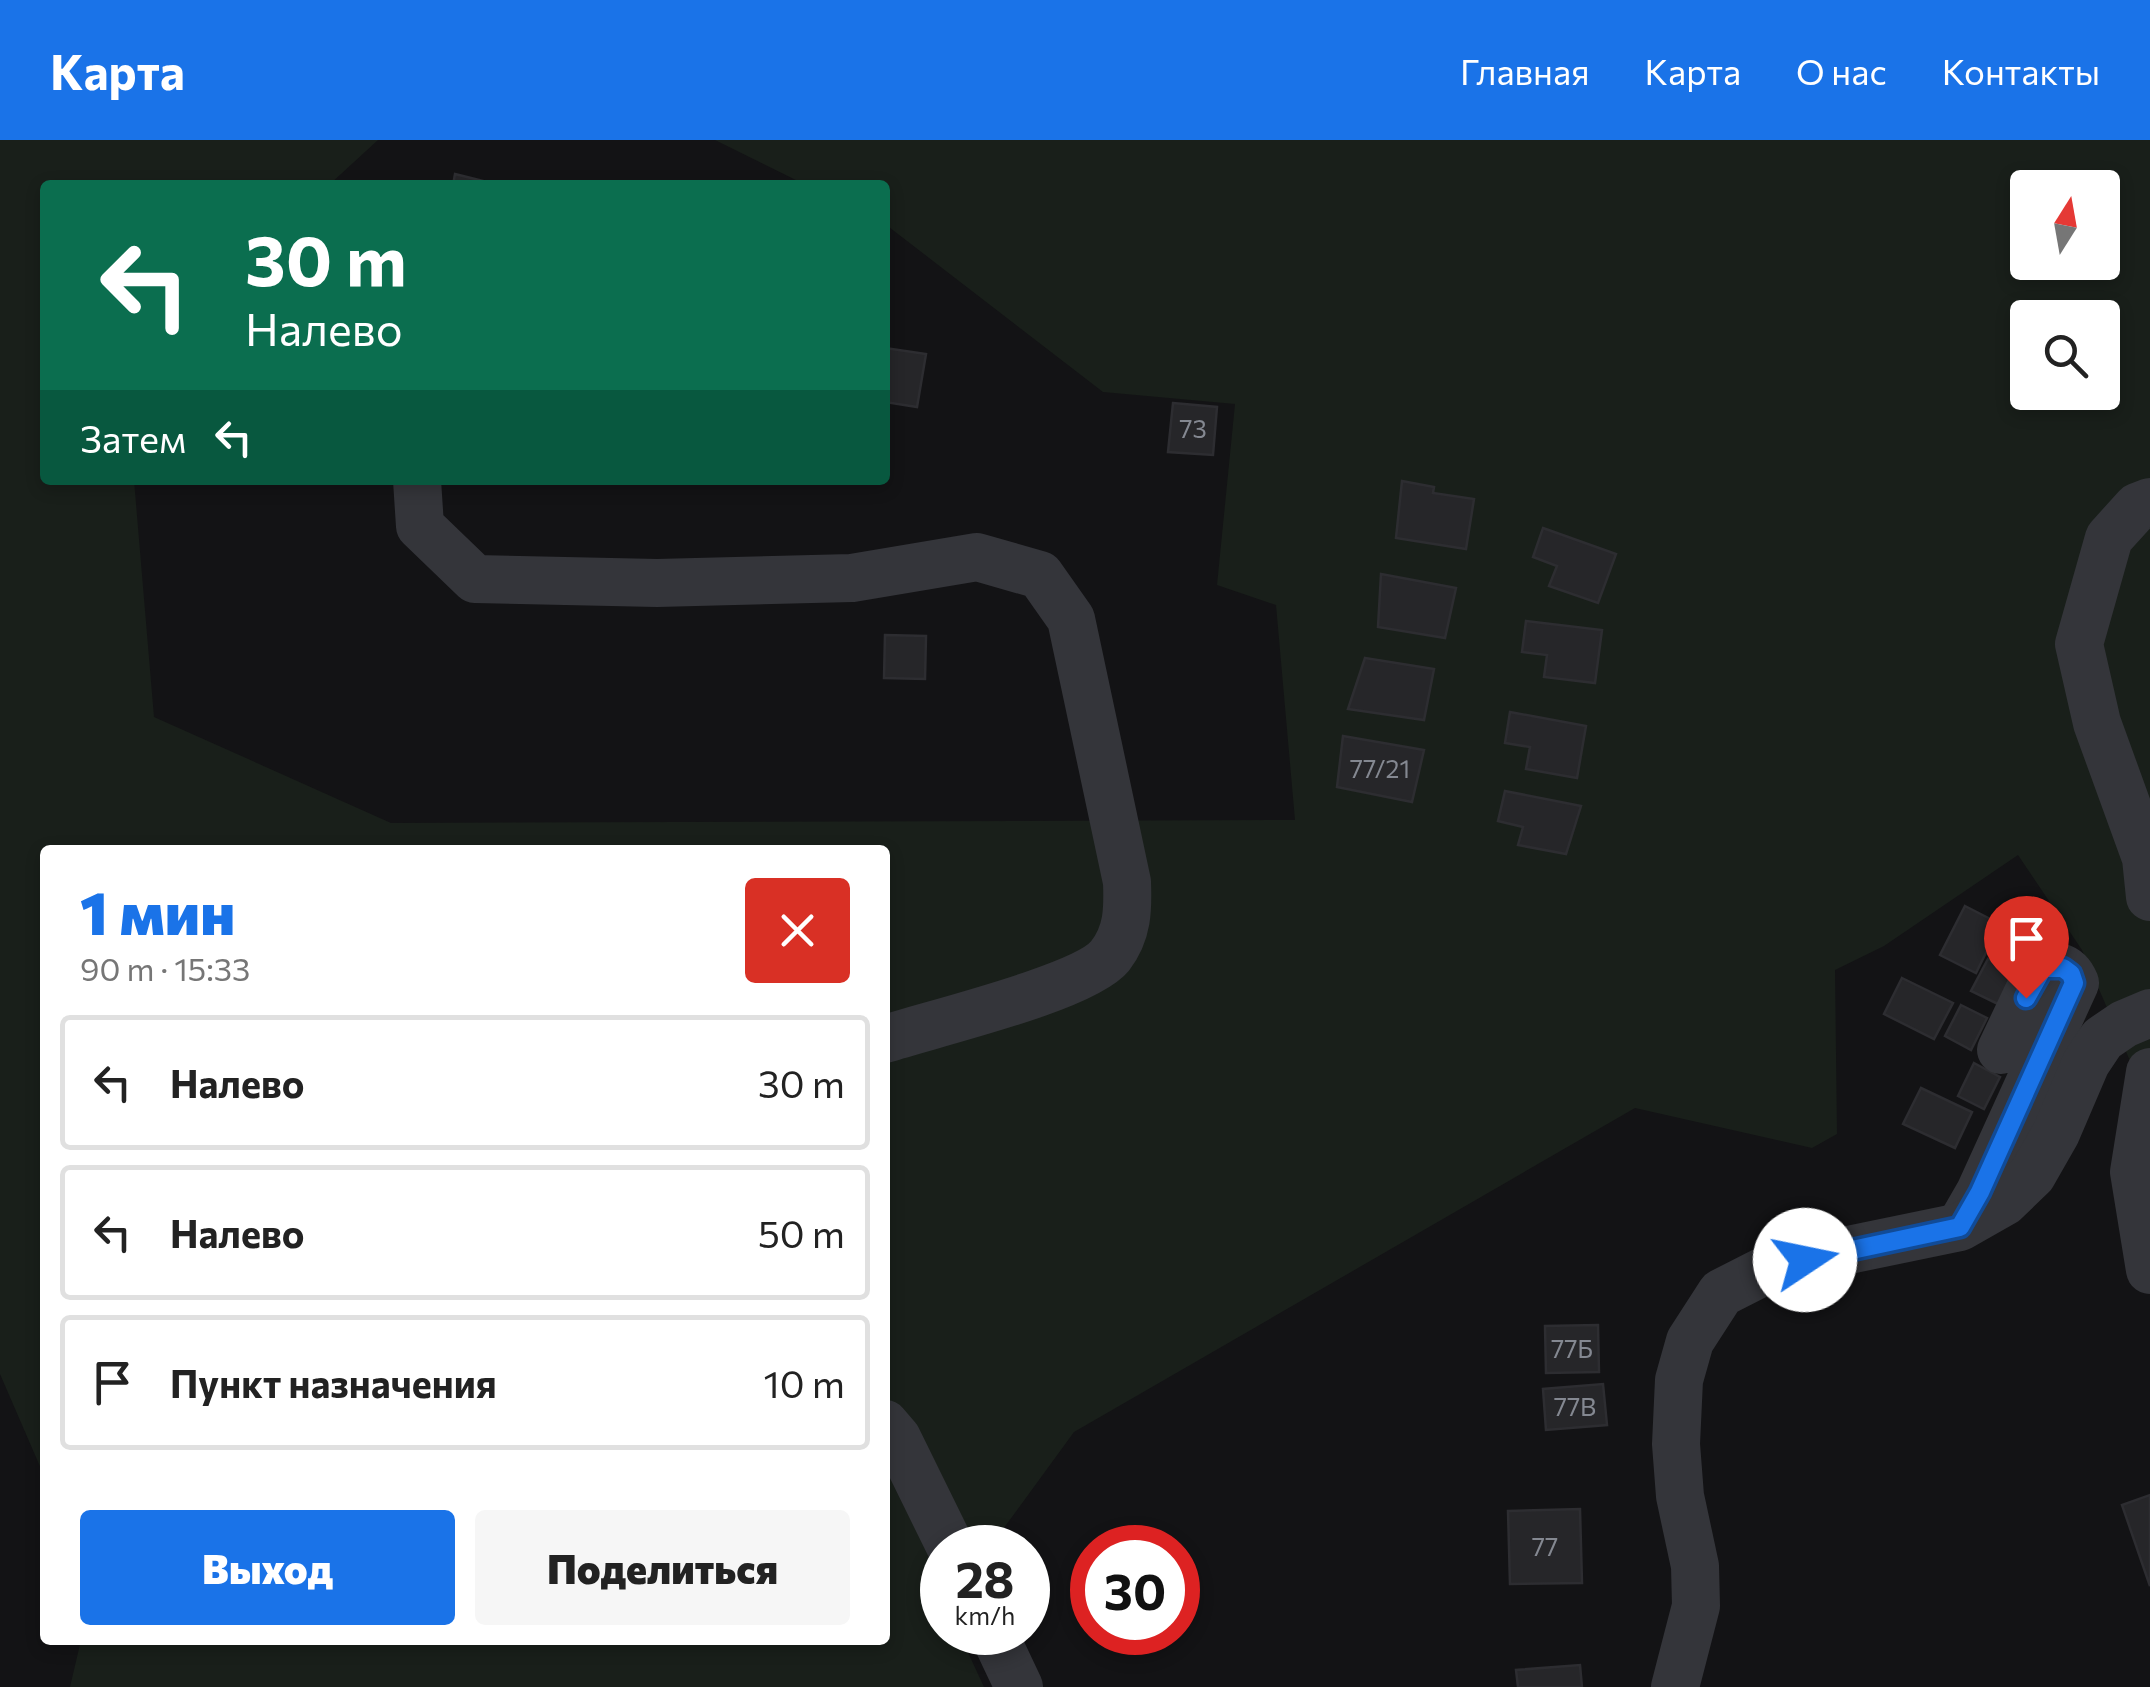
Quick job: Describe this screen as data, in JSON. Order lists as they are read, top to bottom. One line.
{"house_numbers":["73","77/21","77Б","77В","77"],"north":"top","page":{"header":"Карта","nav":["Главная","Карта","О нас","Контакты"],"turn":["30 m","Налево"],"then":"Затем","heading":["1 мин","90 m · 15:33"],"list":[{"name":"Налево","value":"30 m"},{"name":"Налево","value":"50 m"},{"name":"Пункт назначения","value":"10 m"}],"buttons":["Выход","Поделиться"],"speed":"28 km/h","limit":"30"}}
